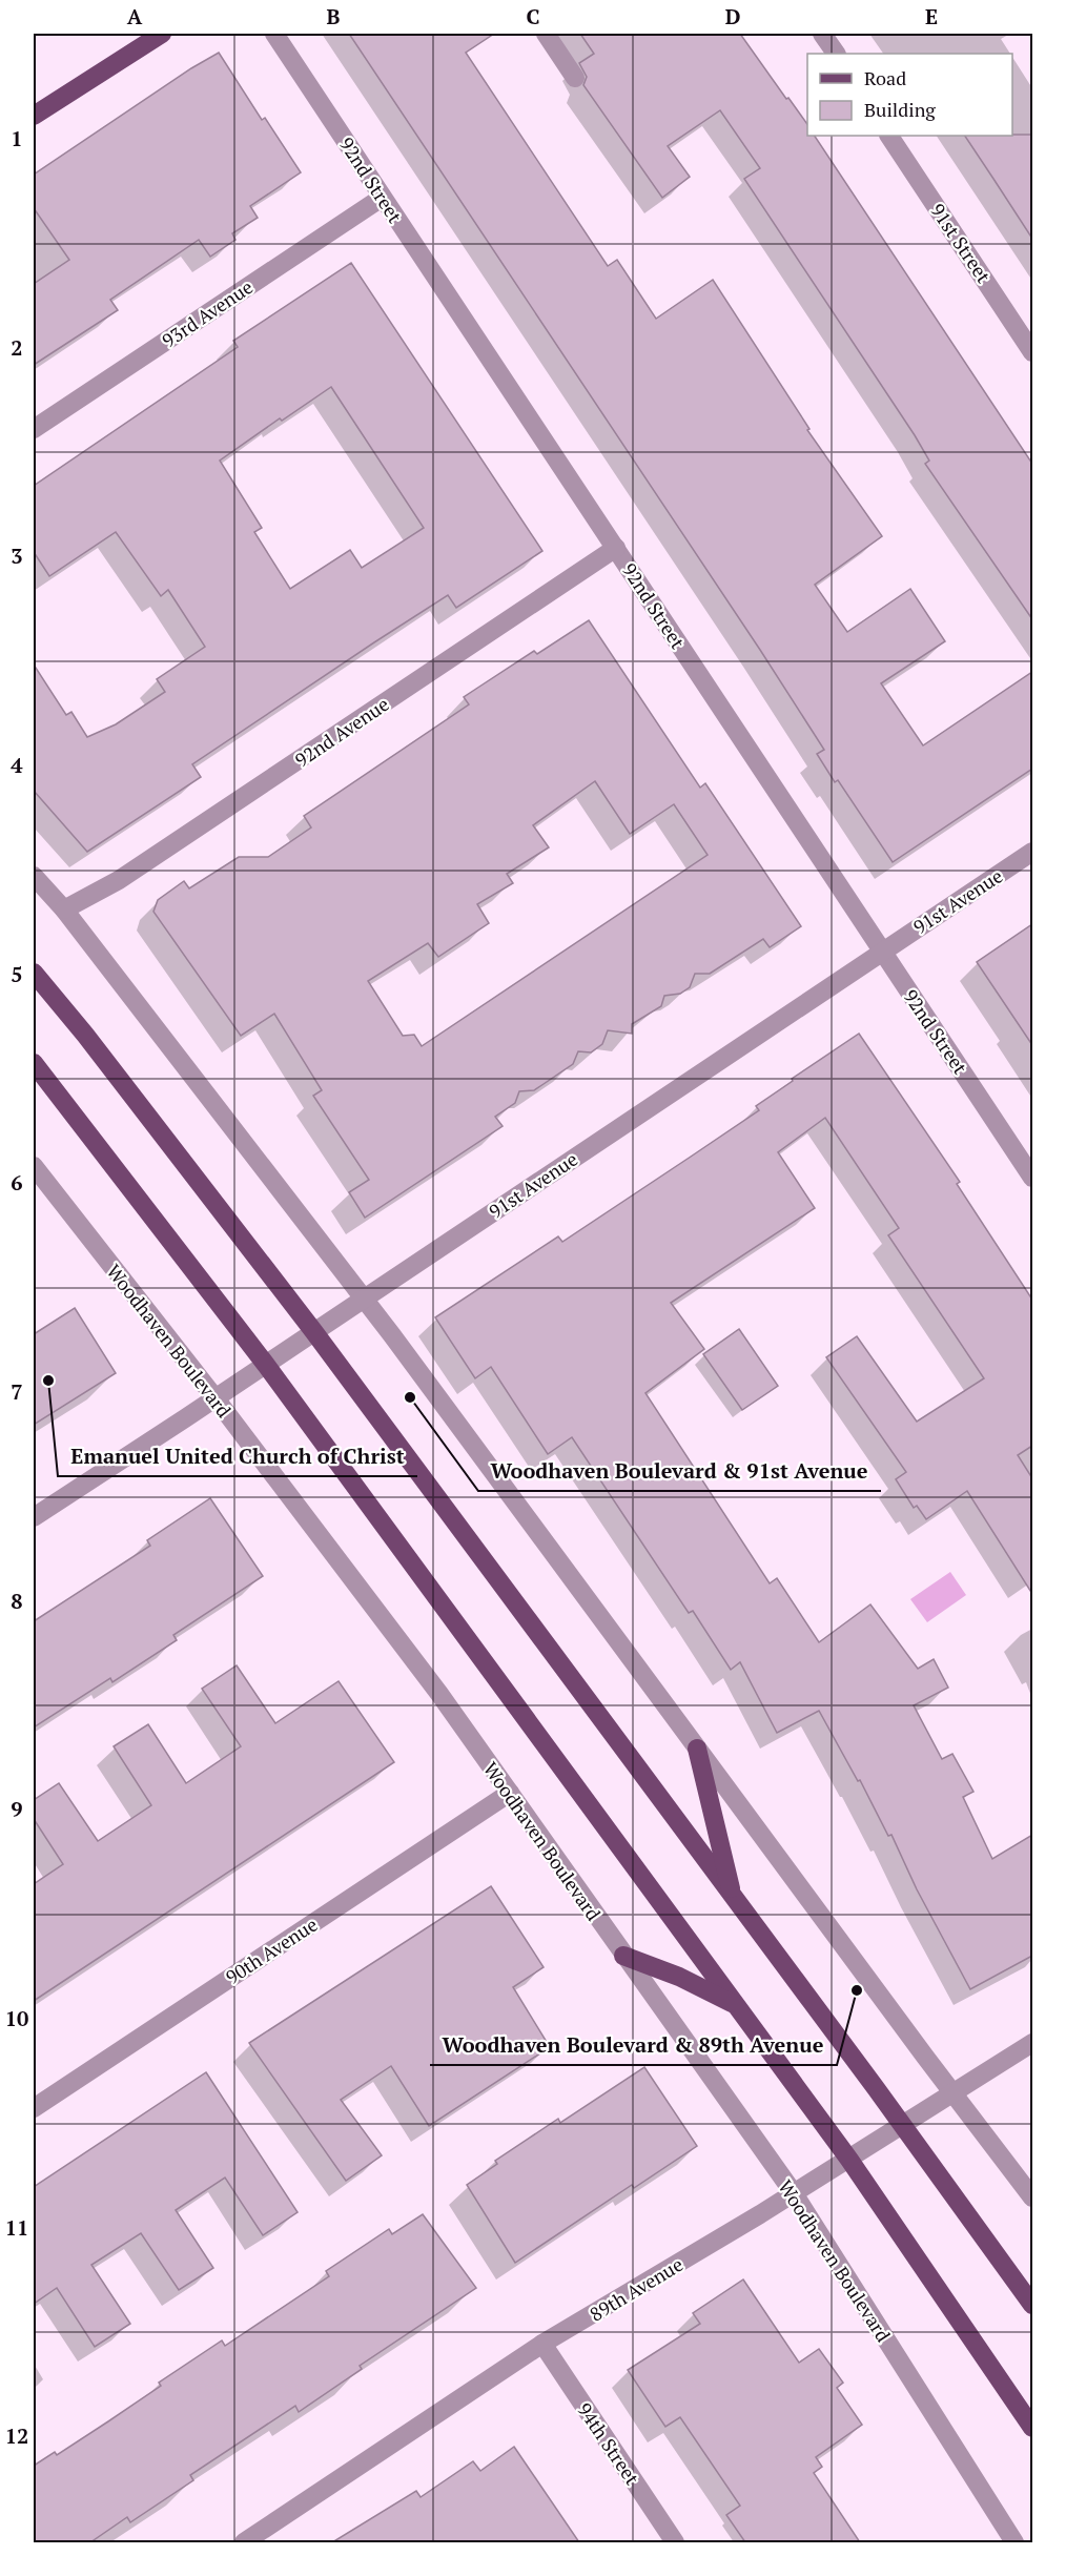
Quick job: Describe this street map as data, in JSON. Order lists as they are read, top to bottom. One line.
{"streets":{"street":["92nd Street","91st Street","93rd Avenue","92nd Avenue","91st Avenue","Woodhaven Boulevard","90th Avenue","89th Avenue","94th Street"]},"crossings":[["92nd Street","93rd Avenue"],["92nd Street","92nd Avenue"],["92nd Street","91st Avenue"],["91st Avenue","Woodhaven Boulevard"],["Woodhaven Boulevard","90th Avenue"],["Woodhaven Boulevard","89th Avenue"],["89th Avenue","94th Street"]],"places":["Emanuel United Church of Christ","Woodhaven Boulevard & 91st Avenue","Woodhaven Boulevard & 89th Avenue"],"legend":["Road","Building"],"grid":{"columns":["A","B","C","D","E"],"rows":["1","2","3","4","5","6","7","8","9","10","11","12"]}}
